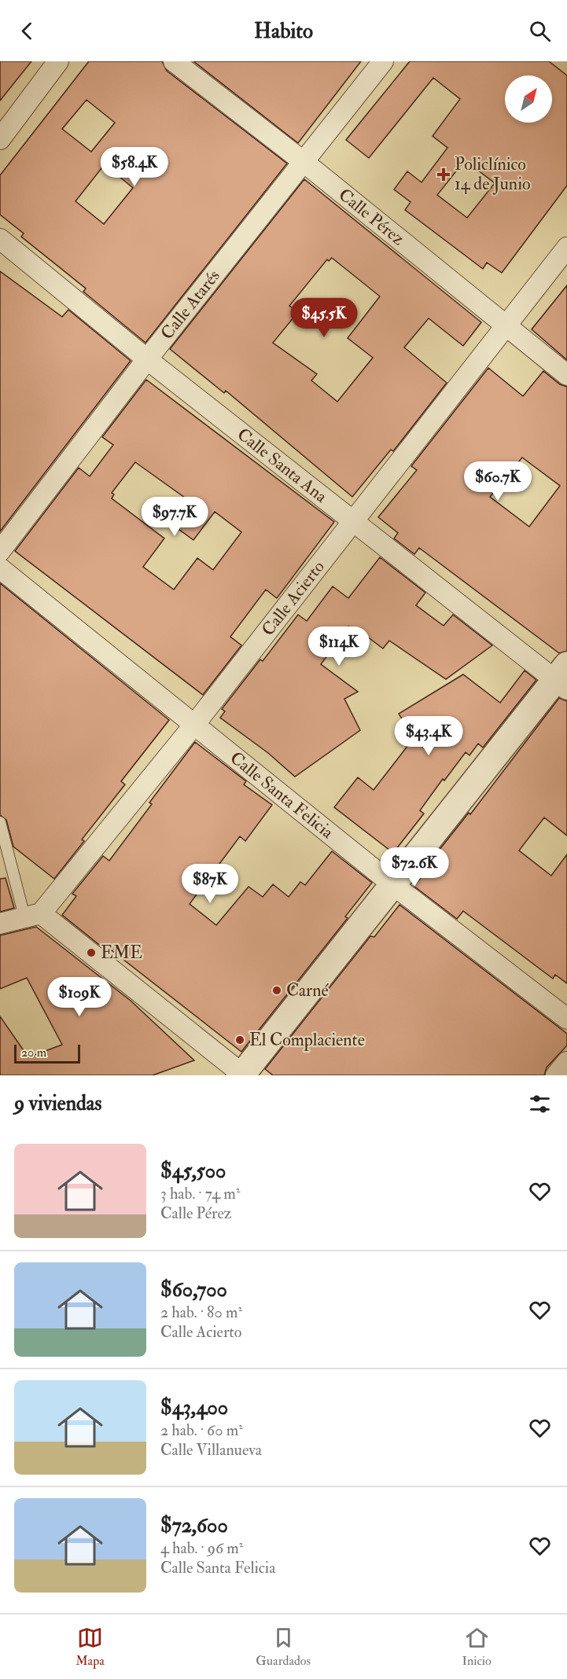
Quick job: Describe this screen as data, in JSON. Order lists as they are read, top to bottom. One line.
{"streets":{"street":["Calle Pérez","Calle Atarés","Calle Santa Ana","Calle Acierto","Calle Santa Felicia"]},"crossings":[["Calle Pérez","Calle Atarés"],["Calle Pérez","Calle Acierto"],["Calle Atarés","Calle Santa Ana"],["Calle Santa Ana","Calle Acierto"],["Calle Acierto","Calle Santa Felicia"]],"places":{"health":["Policlínico 14 de Junio"],"other":["EME","Carné","El Complaciente"]},"scale_bar":"20 m","north":"top right","page":{"header":"Habito","price":["$58.4K","$45.5K","$60.7K","$97.7K","$114K","$43.4K","$72.6K","$87K","$109K"],"scale":"20 m","heading":"9 viviendas","list":[{"name":"$45,500","note":"3 hab. · 74 m² · Calle Pérez"},{"name":"$60,700","note":"2 hab. · 80 m² · Calle Acierto"},{"name":"$43,400","note":"2 hab. · 60 m² · Calle Villanueva"},{"name":"$72,600","note":"4 hab. · 96 m² · Calle Santa Felicia"}],"tabs":["Mapa","Guardados","Inicio"]}}
